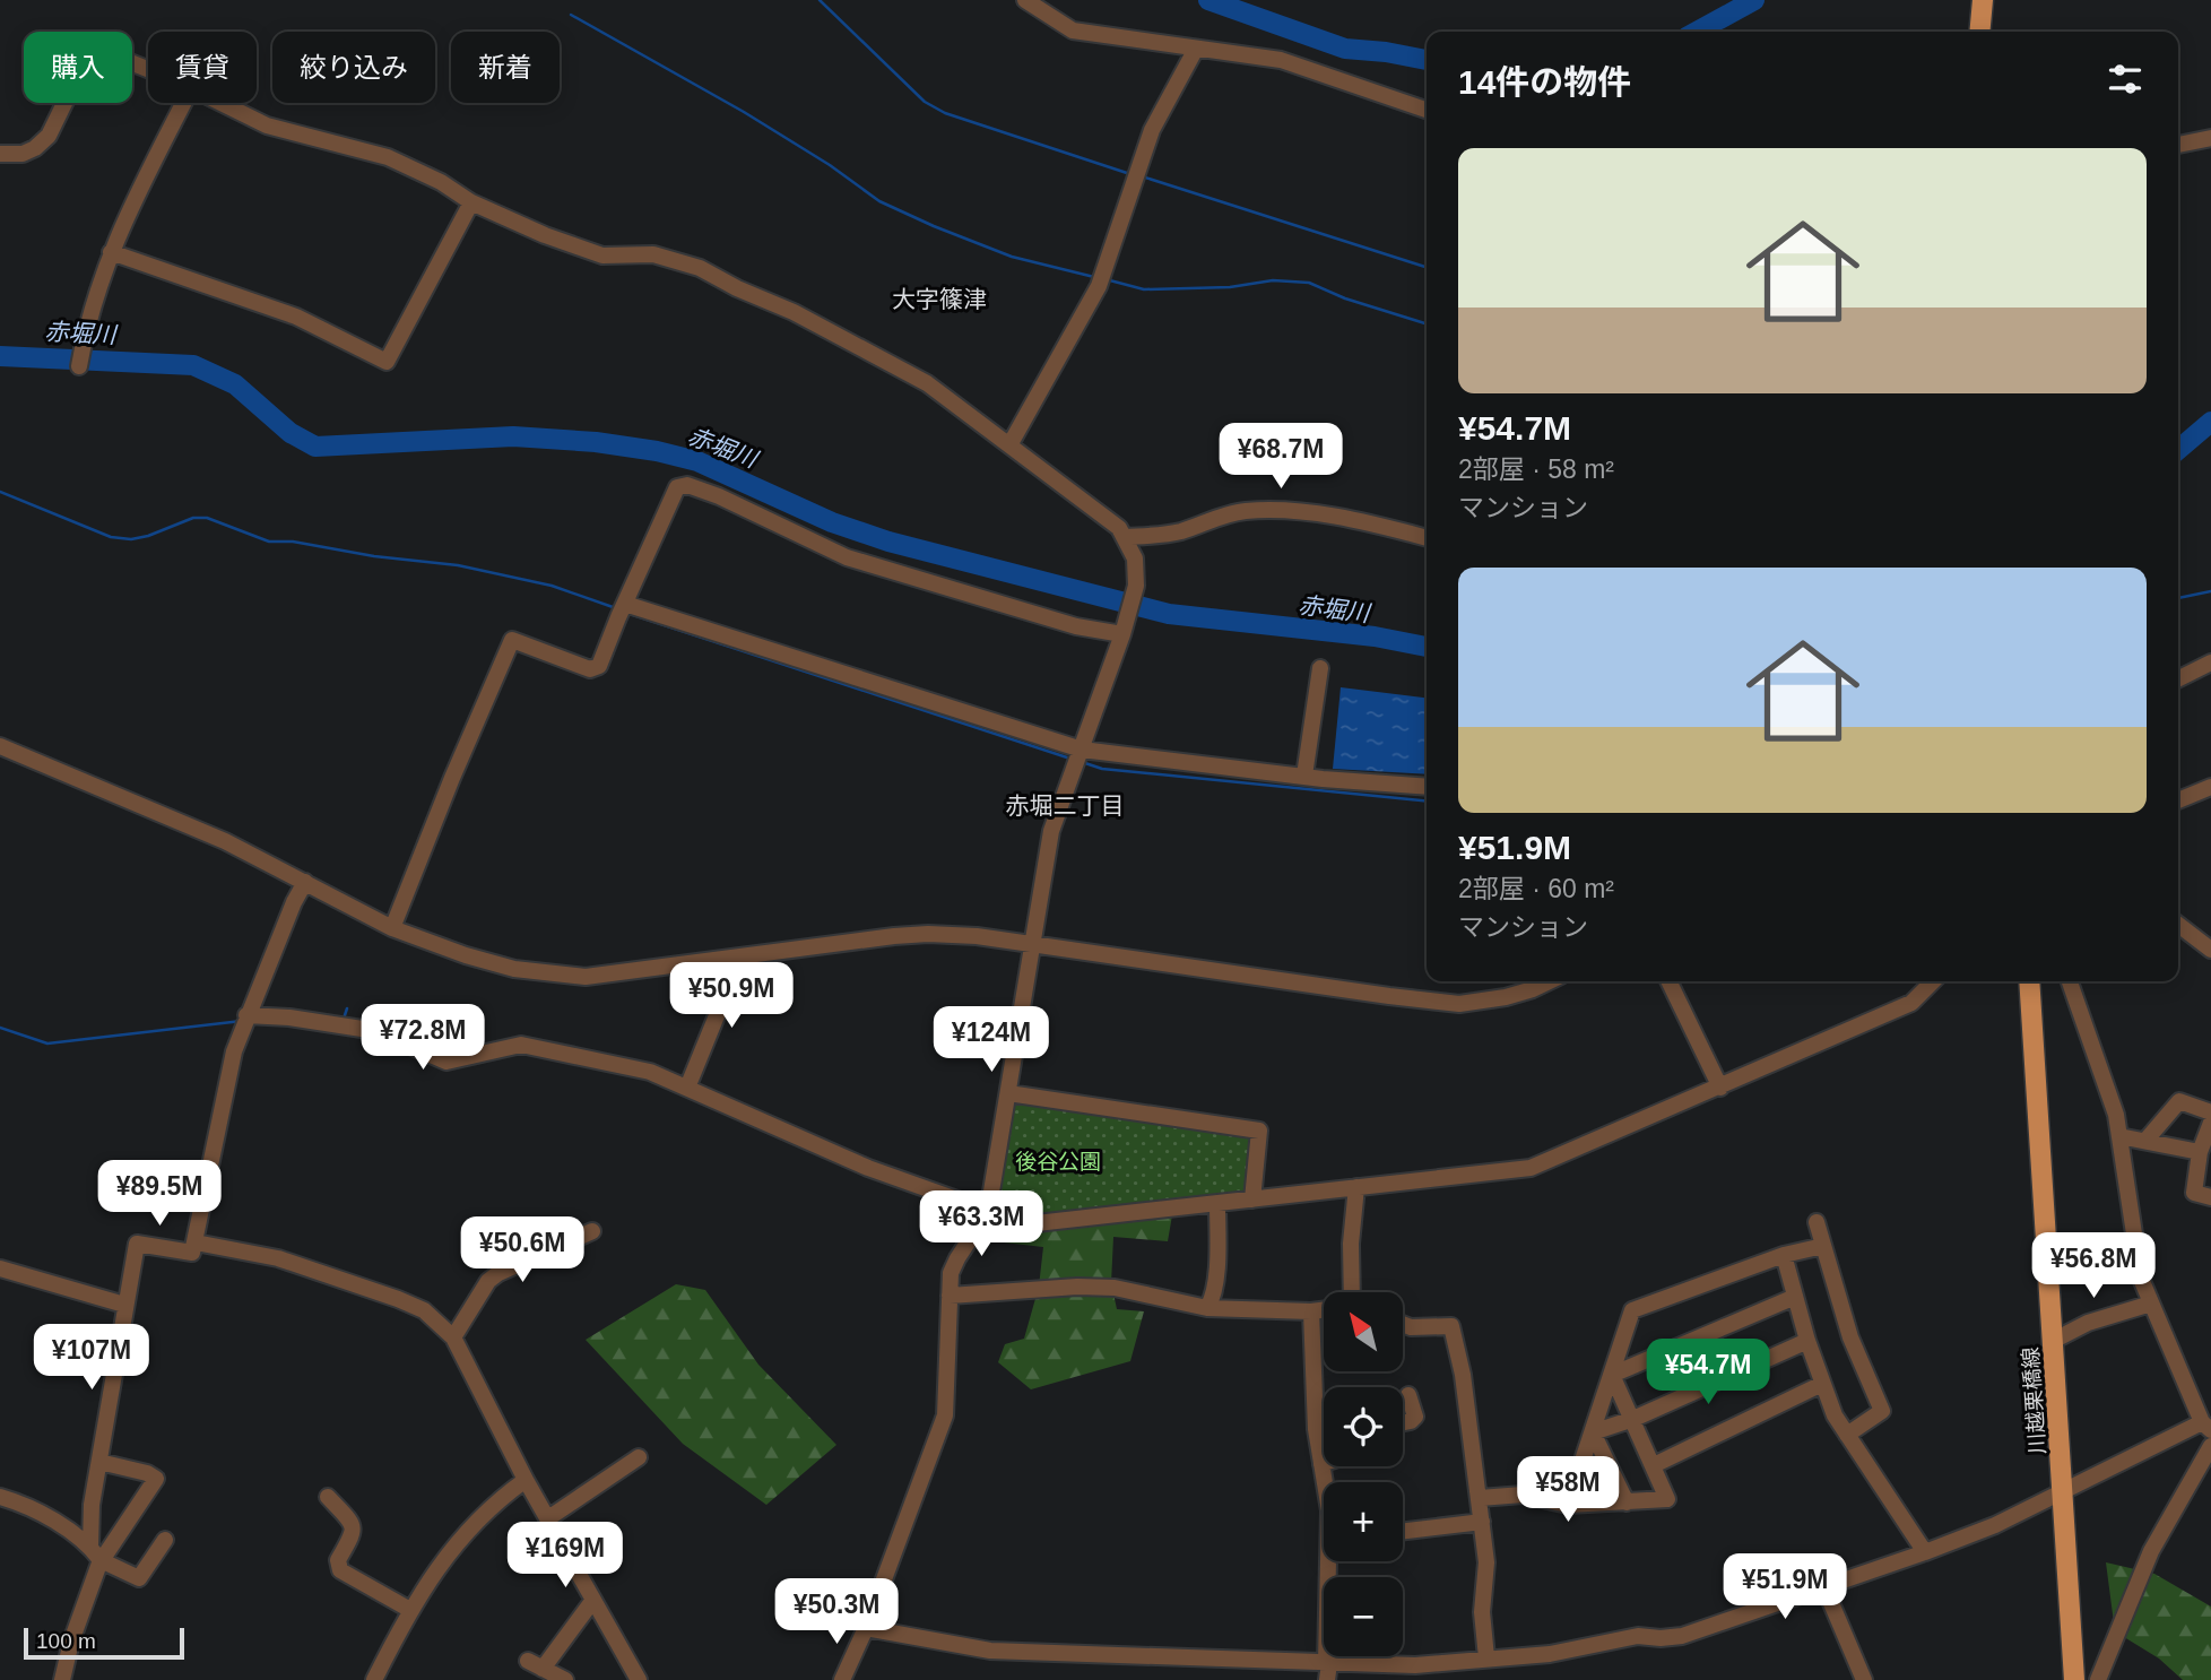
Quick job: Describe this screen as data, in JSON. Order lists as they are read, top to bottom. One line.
{"streets":{"main road":["川越栗橋線"]},"districts":["大字篠津","赤堀二丁目"],"water":["赤堀川"],"parks":["後谷公園"],"scale_bar":"100 m","north":"top left","page":{"chip":["購入","賃貸","絞り込み","新着"],"heading":"14件の物件","list":[{"name":"¥54.7M","note":"2部屋 · 58 m² · マンション"},{"name":"¥51.9M","note":"2部屋 · 60 m² · マンション"}],"price":["¥68.7M","¥50.9M","¥72.8M","¥124M","¥89.5M","¥63.3M","¥50.6M","¥56.8M","¥107M","¥54.7M","¥58M","¥169M","¥51.9M","¥50.3M"],"map_buttons":["+","−"],"scale":"100 m"}}
